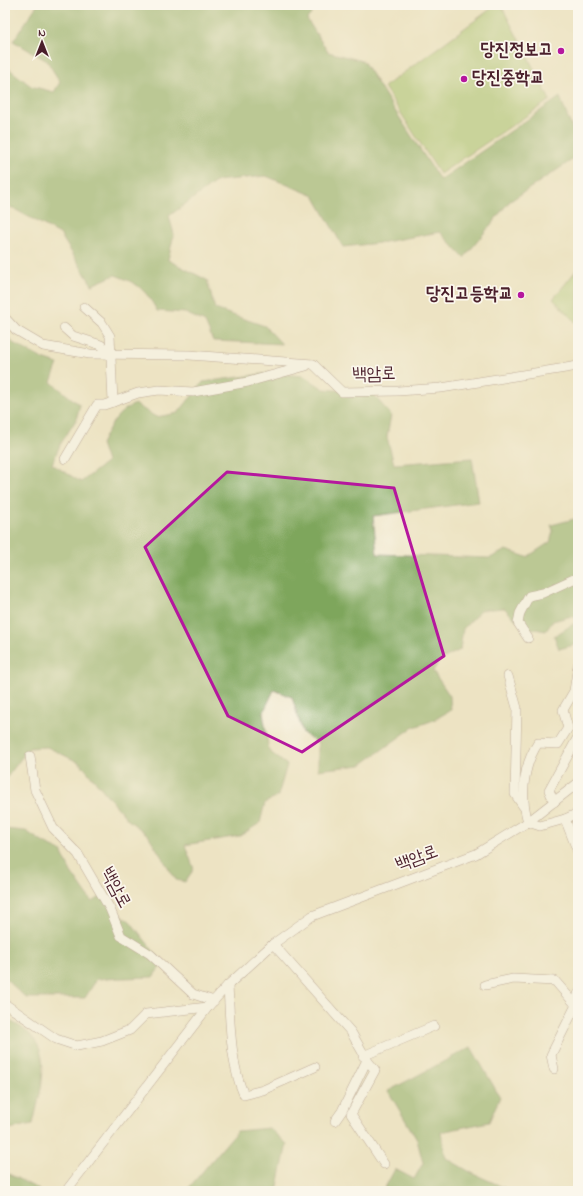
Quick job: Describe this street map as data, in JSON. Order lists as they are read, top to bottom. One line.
{"streets":{"street":["백암로"]},"places":["당진정보고","당진중학교","당진고등학교"],"north":"top"}
